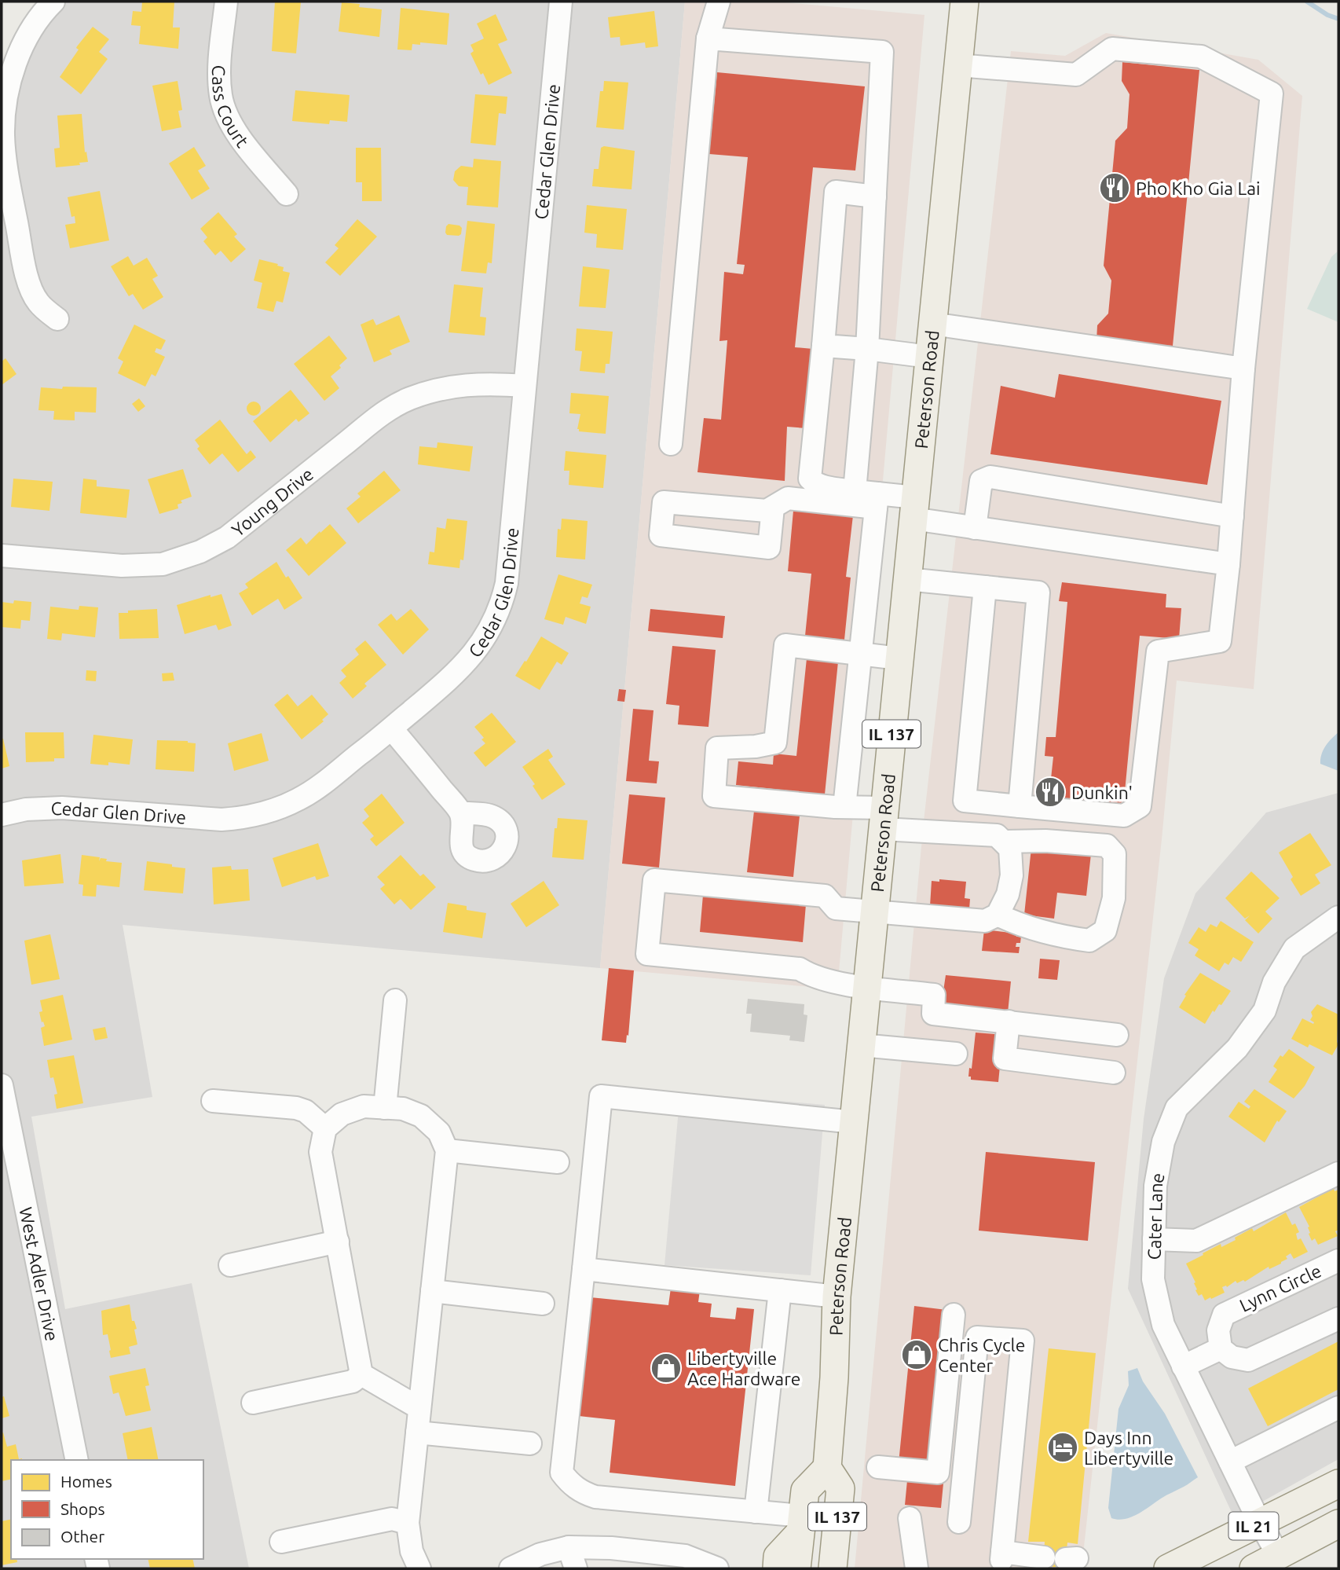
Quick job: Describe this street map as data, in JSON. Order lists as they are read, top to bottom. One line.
{"streets":{"main road":["Peterson Road","IL 137","IL 21"],"street":["Cass Court","Cedar Glen Drive","Young Drive","Cater Lane","West Adler Drive","Lynn Circle"]},"crossings":[["Cedar Glen Drive","Young Drive"],["Peterson Road","IL 137"],["Cater Lane","IL 21"]],"places":{"restaurant":["Pho Kho Gia Lai","Dunkin'"],"shop":["Chris Cycle Center","Libertyville Ace Hardware"],"hotel":["Days Inn Libertyville"]},"legend":["Homes","Shops","Other"]}
